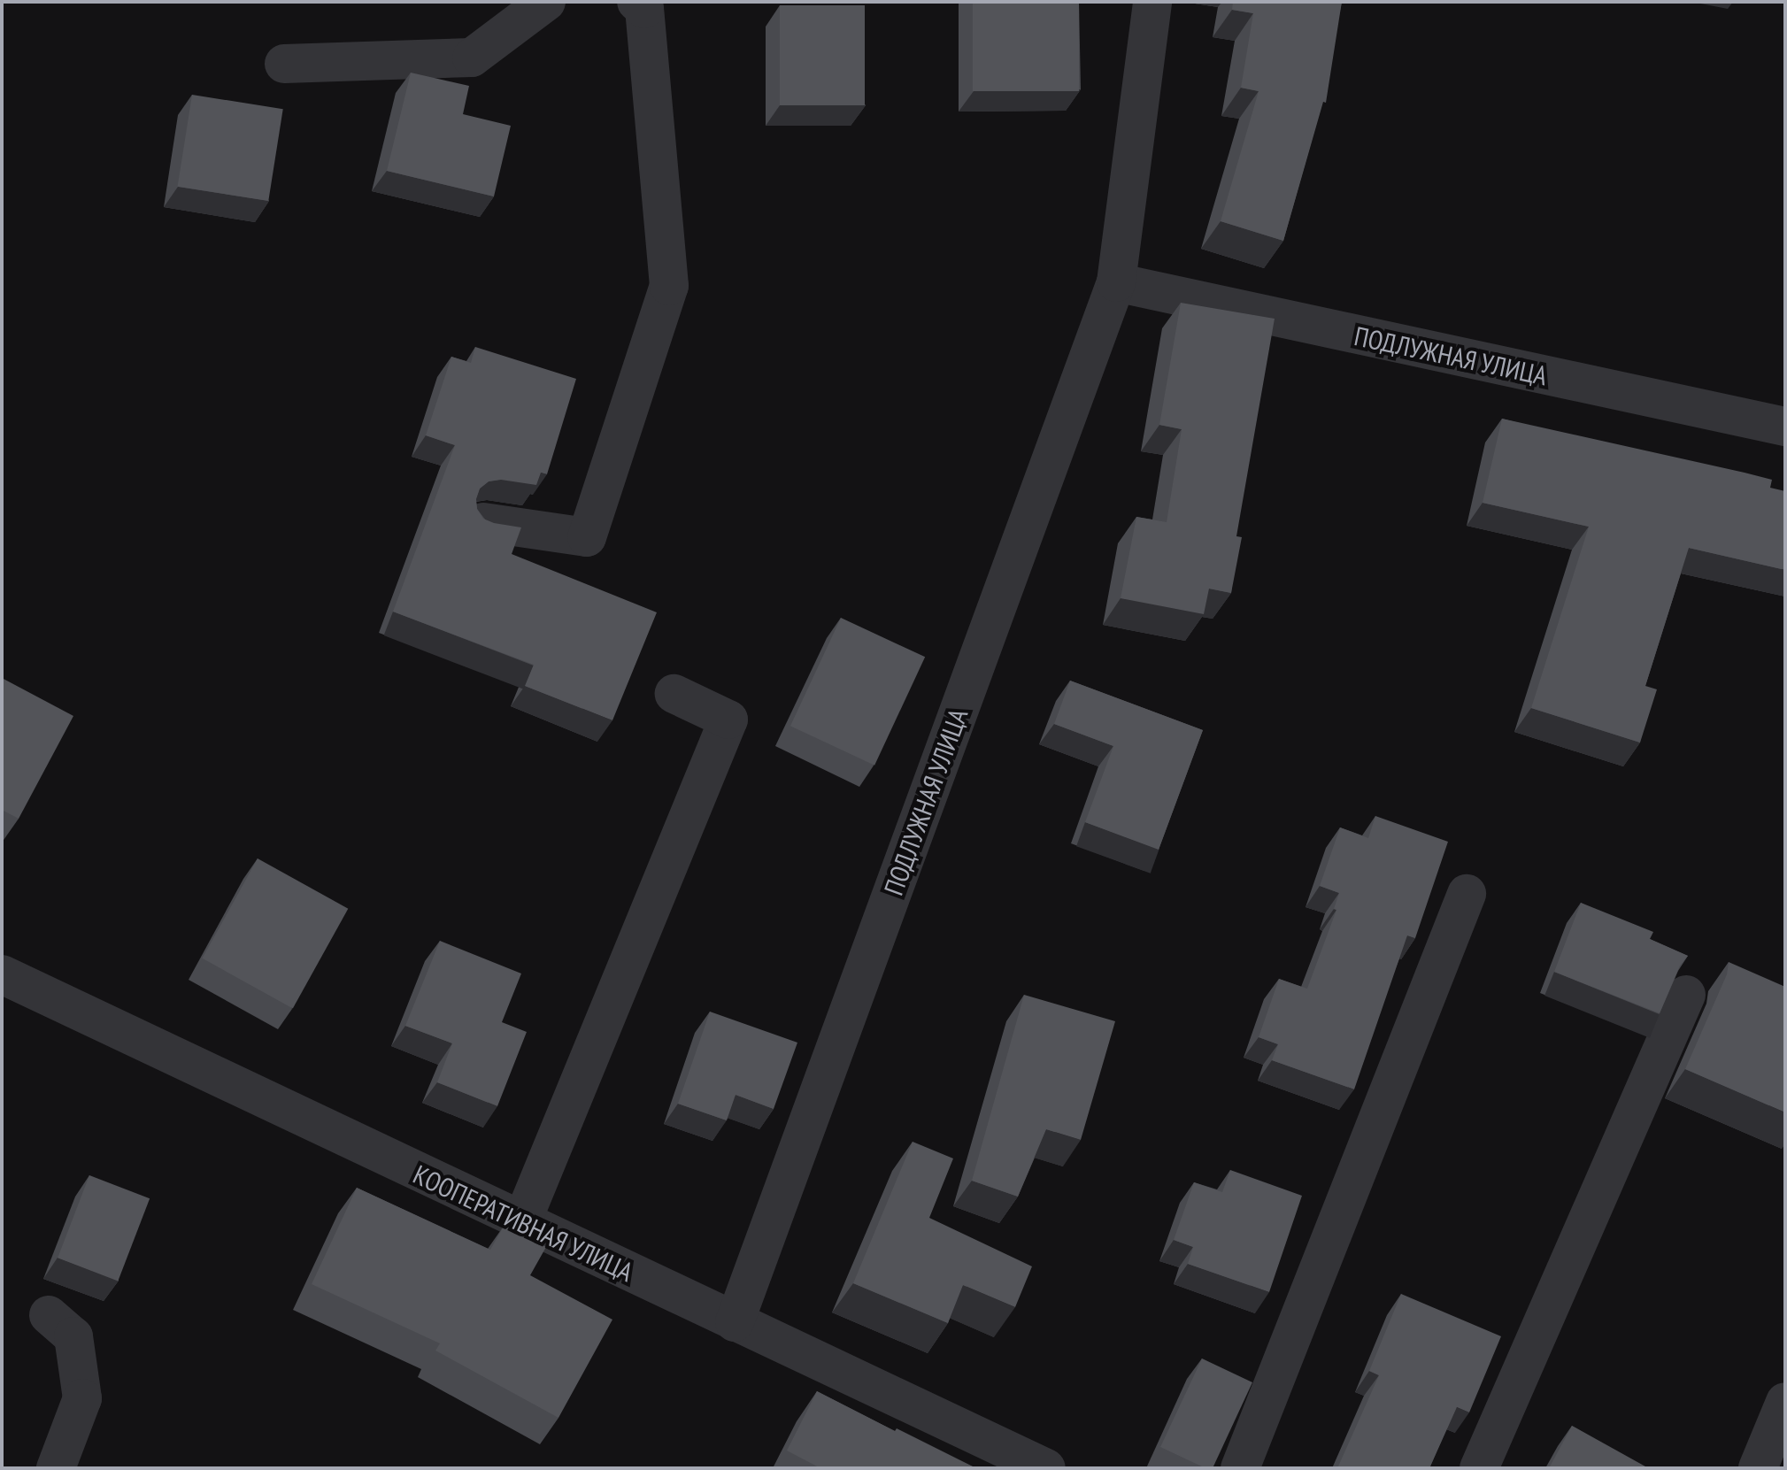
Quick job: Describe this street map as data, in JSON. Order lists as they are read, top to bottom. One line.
{"streets":{"street":["ПОДЛУЖНАЯ УЛИЦА","КООПЕРАТИВНАЯ УЛИЦА"]},"crossings":[["ПОДЛУЖНАЯ УЛИЦА","КООПЕРАТИВНАЯ УЛИЦА"]]}
